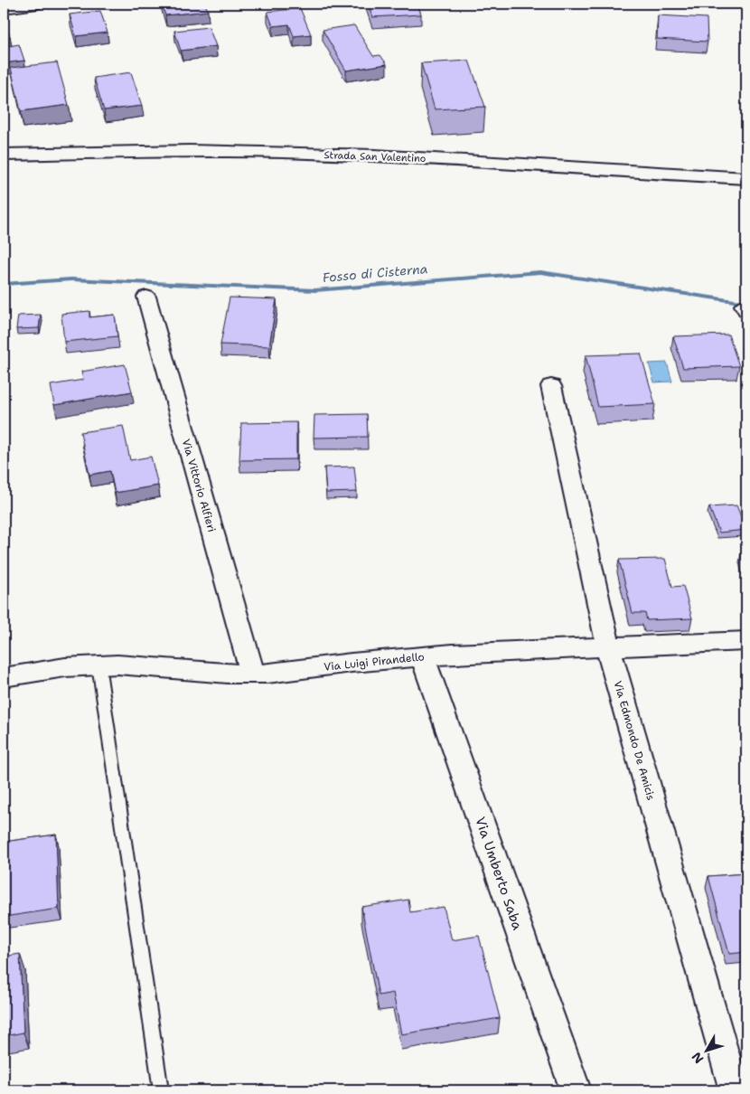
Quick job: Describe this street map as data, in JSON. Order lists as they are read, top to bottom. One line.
{"streets":{"street":["Strada San Valentino","Via Vittorio Alfieri","Via Luigi Pirandello","Via Edmondo De Amicis","Via Umberto Saba"]},"crossings":[["Via Vittorio Alfieri","Via Luigi Pirandello"],["Via Luigi Pirandello","Via Edmondo De Amicis"],["Via Luigi Pirandello","Via Umberto Saba"]],"water":["Fosso di Cisterna"],"north":"bottom left"}
